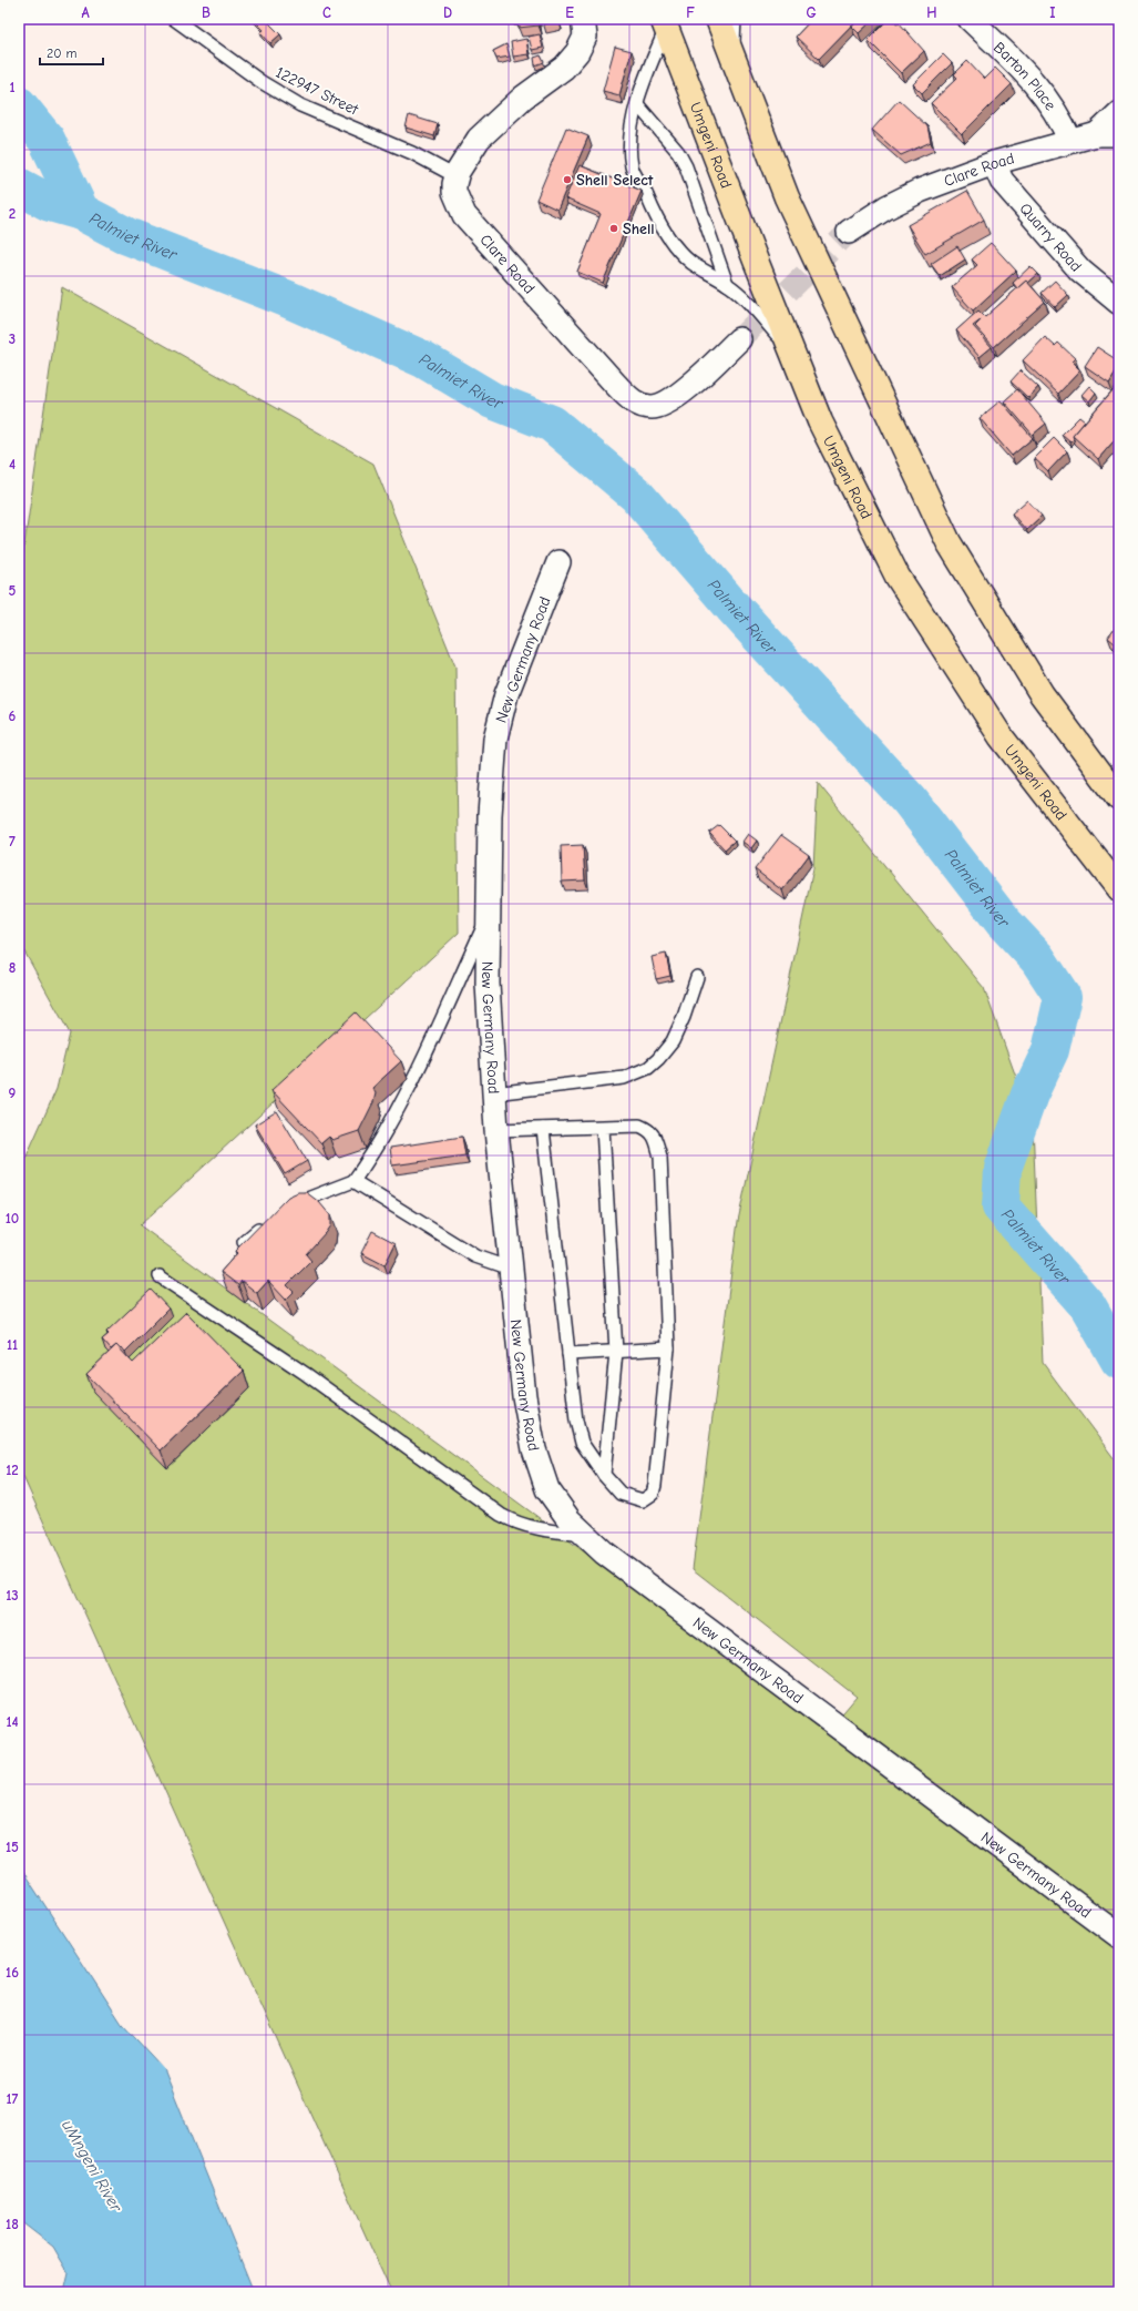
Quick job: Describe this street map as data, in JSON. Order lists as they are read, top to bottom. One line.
{"streets":{"highway":["Umgeni Road"],"street":["Barton Place","Clare Road","Quarry Road","New Germany Road"],"lane":["122947 Street"]},"crossings":[["Barton Place","Clare Road"],["122947 Street","Clare Road"],["Clare Road","Quarry Road"]],"water":["Palmiet River","uMngeni River"],"places":["Shell Select","Shell"],"scale_bar":"20 m","grid":{"columns":["A","B","C","D","E","F","G","H","I"],"rows":["1","2","3","4","5","6","7","8","9","10","11","12","13","14","15","16","17","18"]}}
